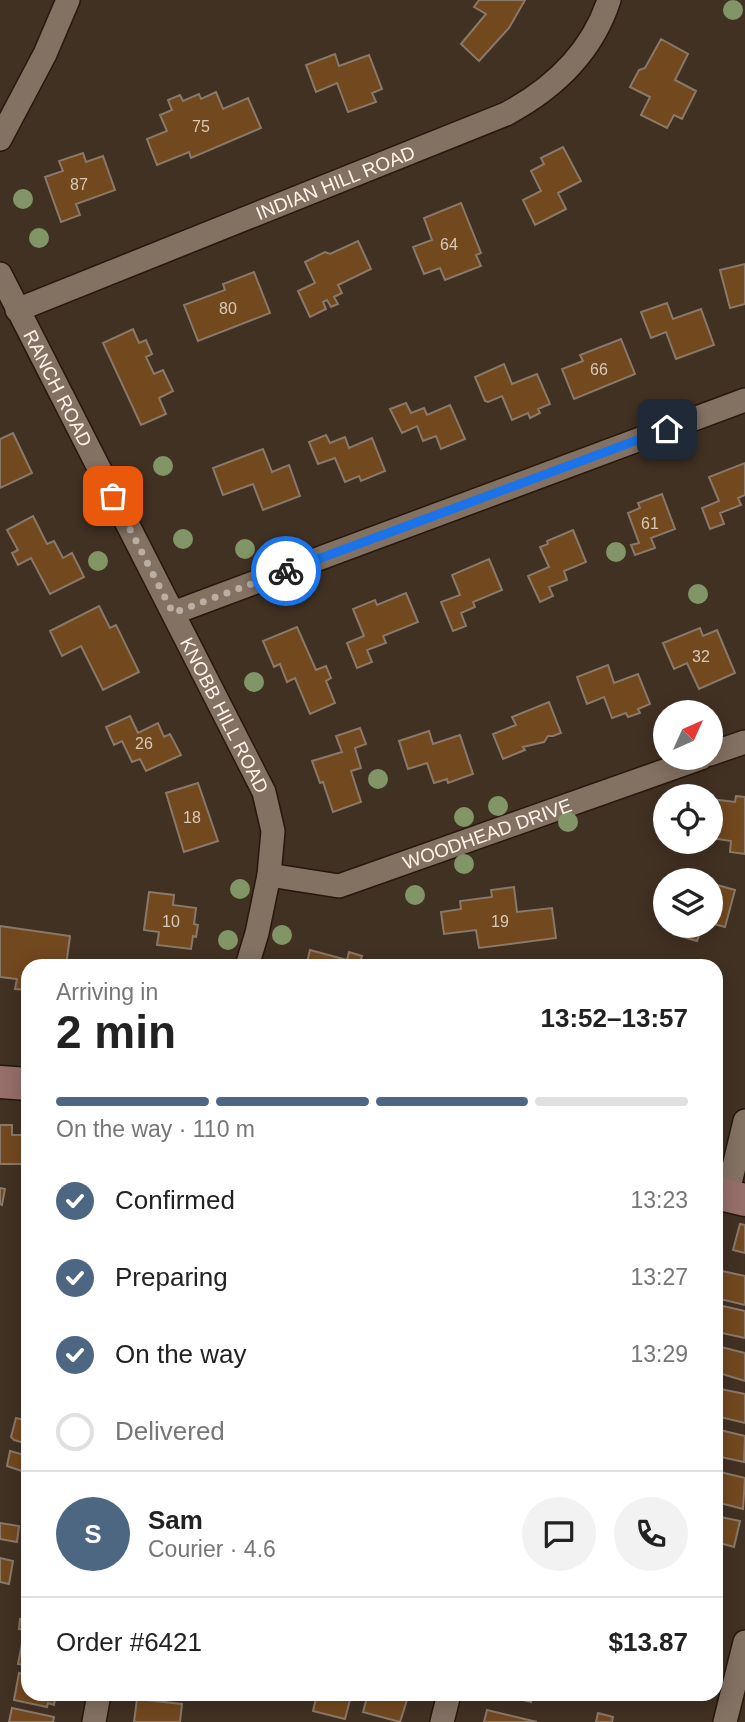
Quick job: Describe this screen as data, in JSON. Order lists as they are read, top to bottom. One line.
{"streets":{"street":["INDIAN HILL ROAD","RANCH ROAD","KNOBB HILL ROAD","WOODHEAD DRIVE"]},"crossings":[["INDIAN HILL ROAD","RANCH ROAD"],["RANCH ROAD","KNOBB HILL ROAD"],["KNOBB HILL ROAD","WOODHEAD DRIVE"]],"house_numbers":["75","87","64","80","66","61","32","26","18","10","19"],"north":"top right","page":{"heading":["2 min","Arriving in","13:52–13:57"],"panel":["Sam","Courier · 4.6","Order #6421","$13.87"],"bar":"On the way · 110 m","list":[["Confirmed","13:23"],["Preparing","13:27"],["On the way","13:29"],"Delivered"],"round":"S"}}
